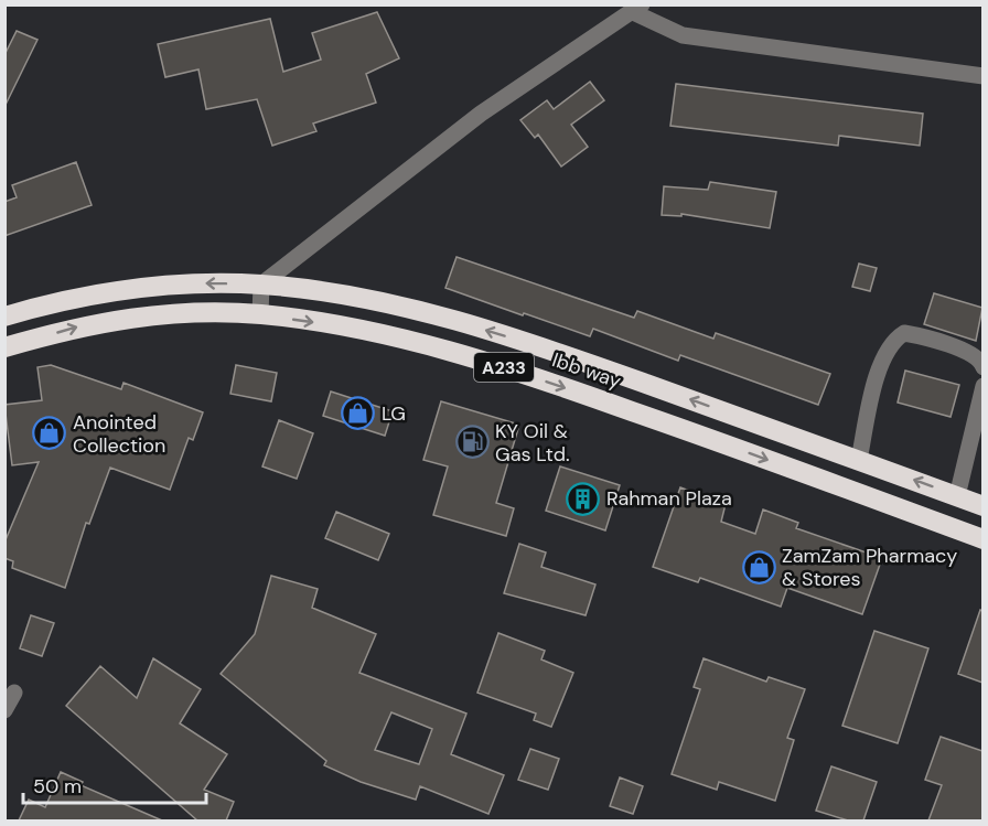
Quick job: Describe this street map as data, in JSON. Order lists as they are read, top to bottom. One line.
{"streets":{"highway":["A233","Ibb way"]},"places":{"shop":["LG","Anointed Collection","ZamZam Pharmacy & Stores"],"fuel station":["KY Oil & Gas Ltd."],"building":["Rahman Plaza"]},"scale_bar":"50 m"}
